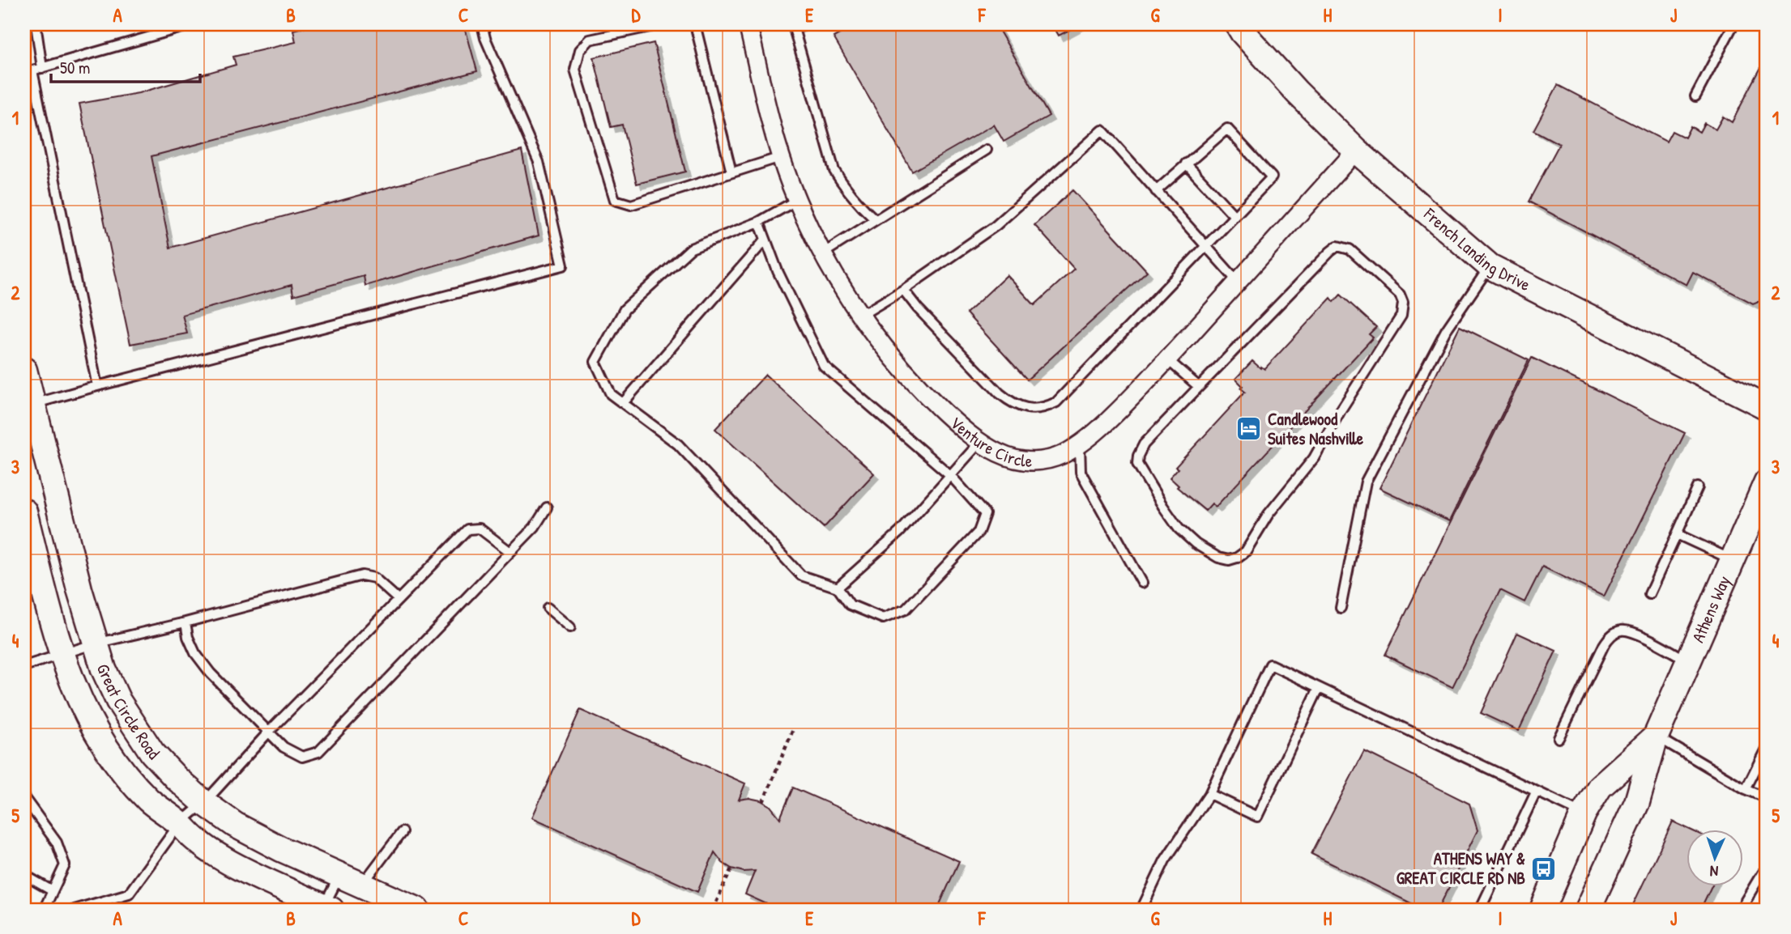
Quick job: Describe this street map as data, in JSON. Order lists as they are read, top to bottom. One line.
{"streets":{"street":["French Landing Drive","Venture Circle","Athens Way","Great Circle Road"]},"crossings":[["French Landing Drive","Venture Circle"]],"places":{"hotel":["Candlewood Suites Nashville"],"bus stop":["ATHENS WAY & GREAT CIRCLE RD NB"]},"scale_bar":"50 m","north":"bottom","grid":{"columns":["A","B","C","D","E","F","G","H","I","J"],"rows":["1","2","3","4","5"]}}
